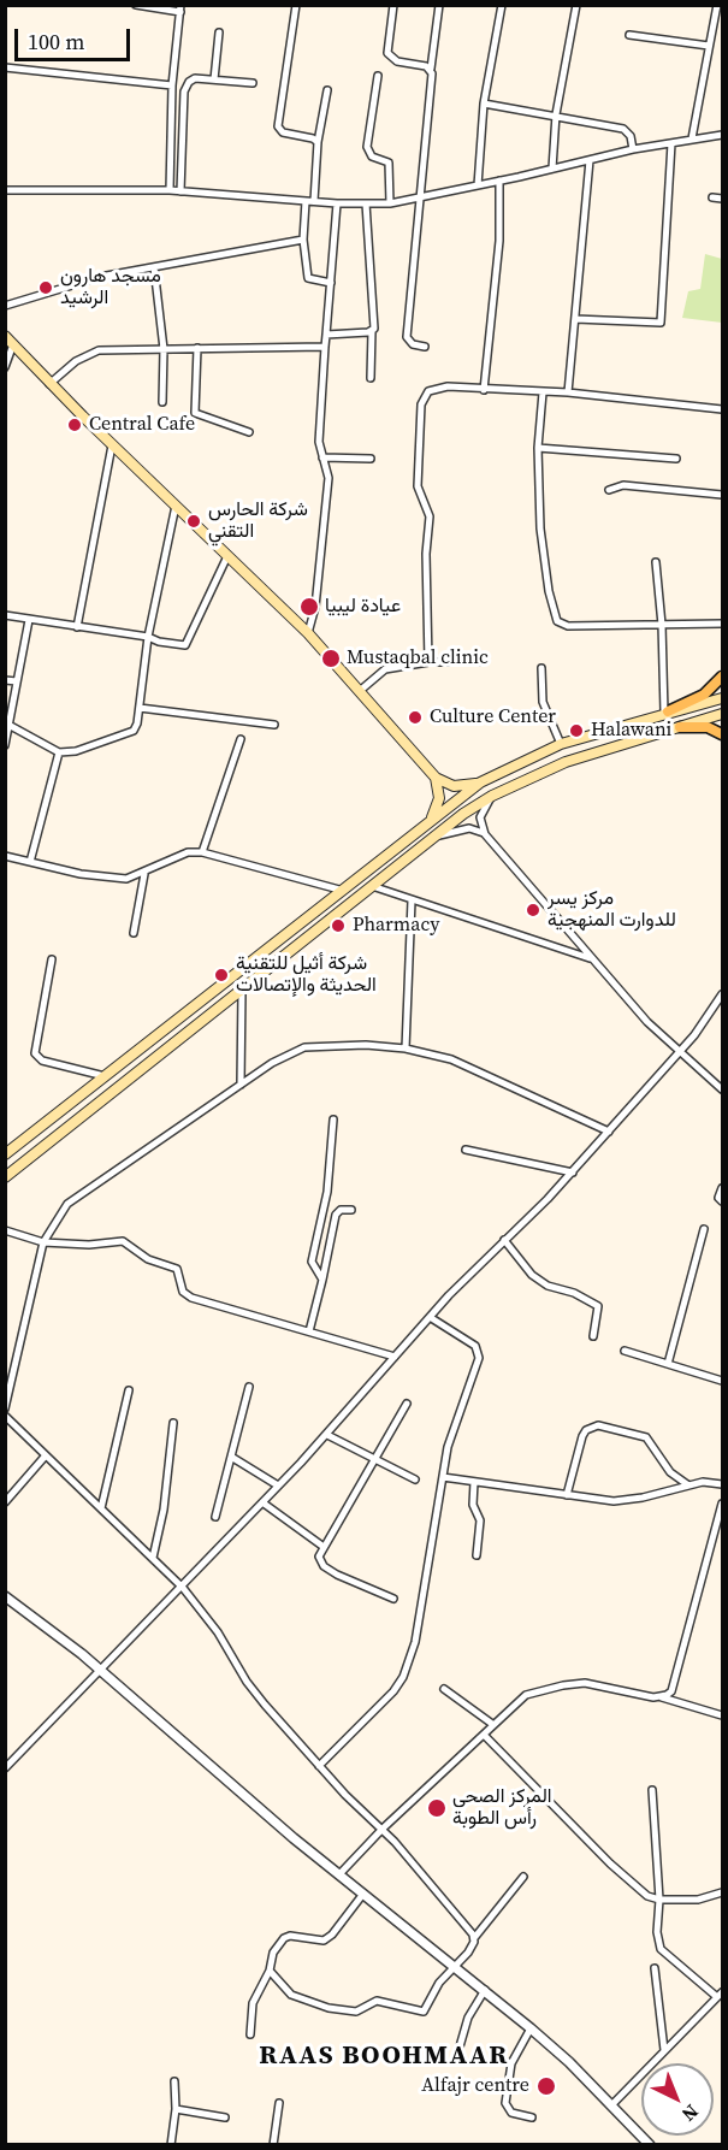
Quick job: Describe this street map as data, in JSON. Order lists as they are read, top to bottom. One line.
{"districts":["RAAS BOOHMAAR"],"places":["مسجد هارون الرشيد","Central Cafe","شركة الحارس التقني","عيادة ليبيا","Mustaqbal clinic","Culture Center","Halawani","مركز يسر للدوارت المنهجية","Pharmacy","شركة أثيل للتقنية الحديثة والإتصالات","المركز الصحي رأس الطوبة","Alfajr centre"],"scale_bar":"100 m","north":"bottom right"}
